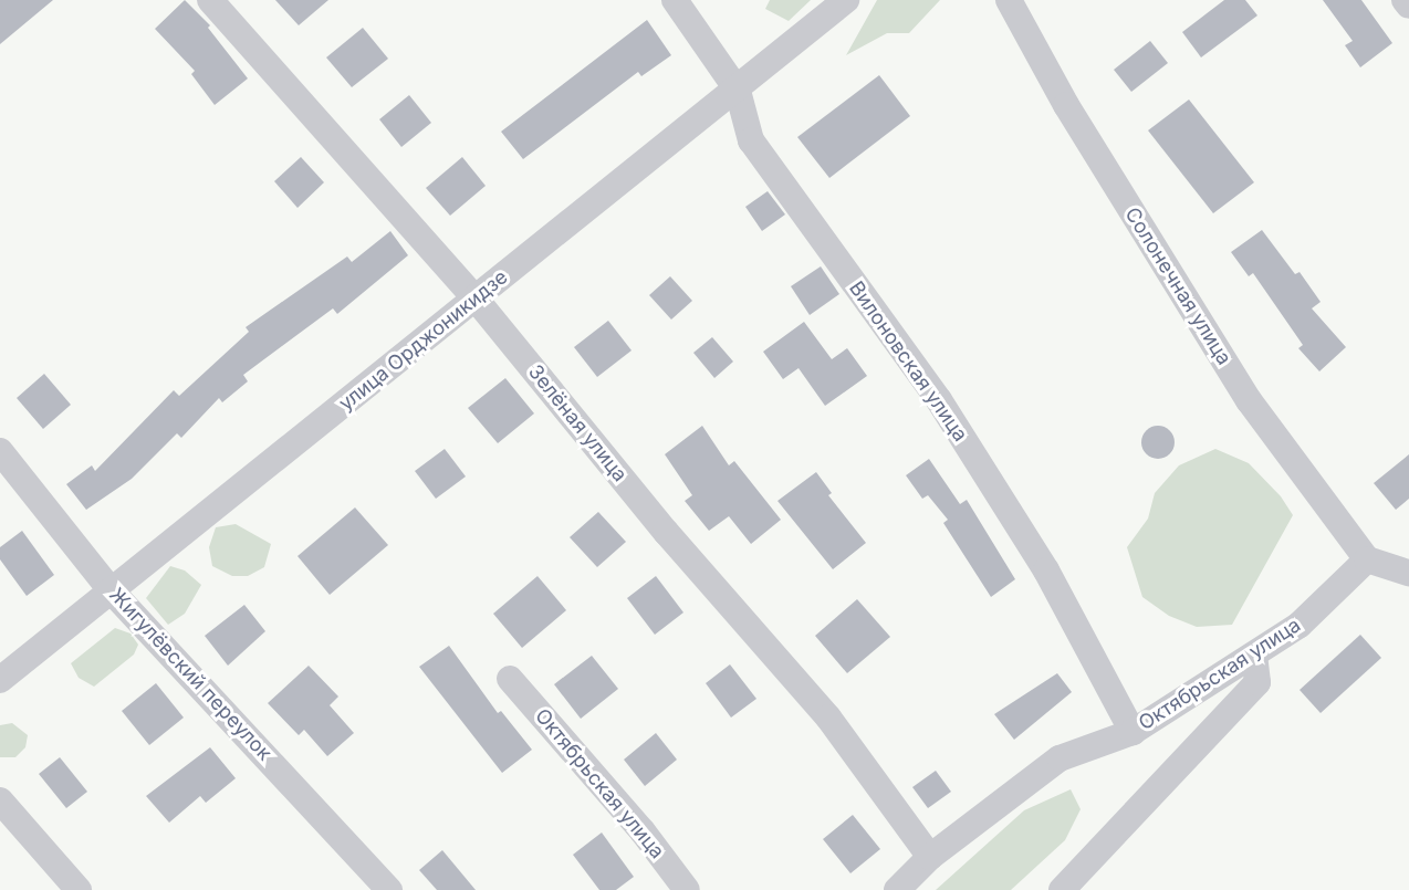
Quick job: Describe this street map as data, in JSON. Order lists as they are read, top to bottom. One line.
{"streets":{"street":["Солонечная улица","улица Орджоникидзе","Вилоновская улица","Зелёная улица","Жигулёвский переулок","Октябрьская улица"]},"crossings":[["Солонечная улица","Октябрьская улица"],["улица Орджоникидзе","Вилоновская улица"],["улица Орджоникидзе","Зелёная улица"],["улица Орджоникидзе","Жигулёвский переулок"],["Вилоновская улица","Октябрьская улица"],["Зелёная улица","Октябрьская улица"]]}
